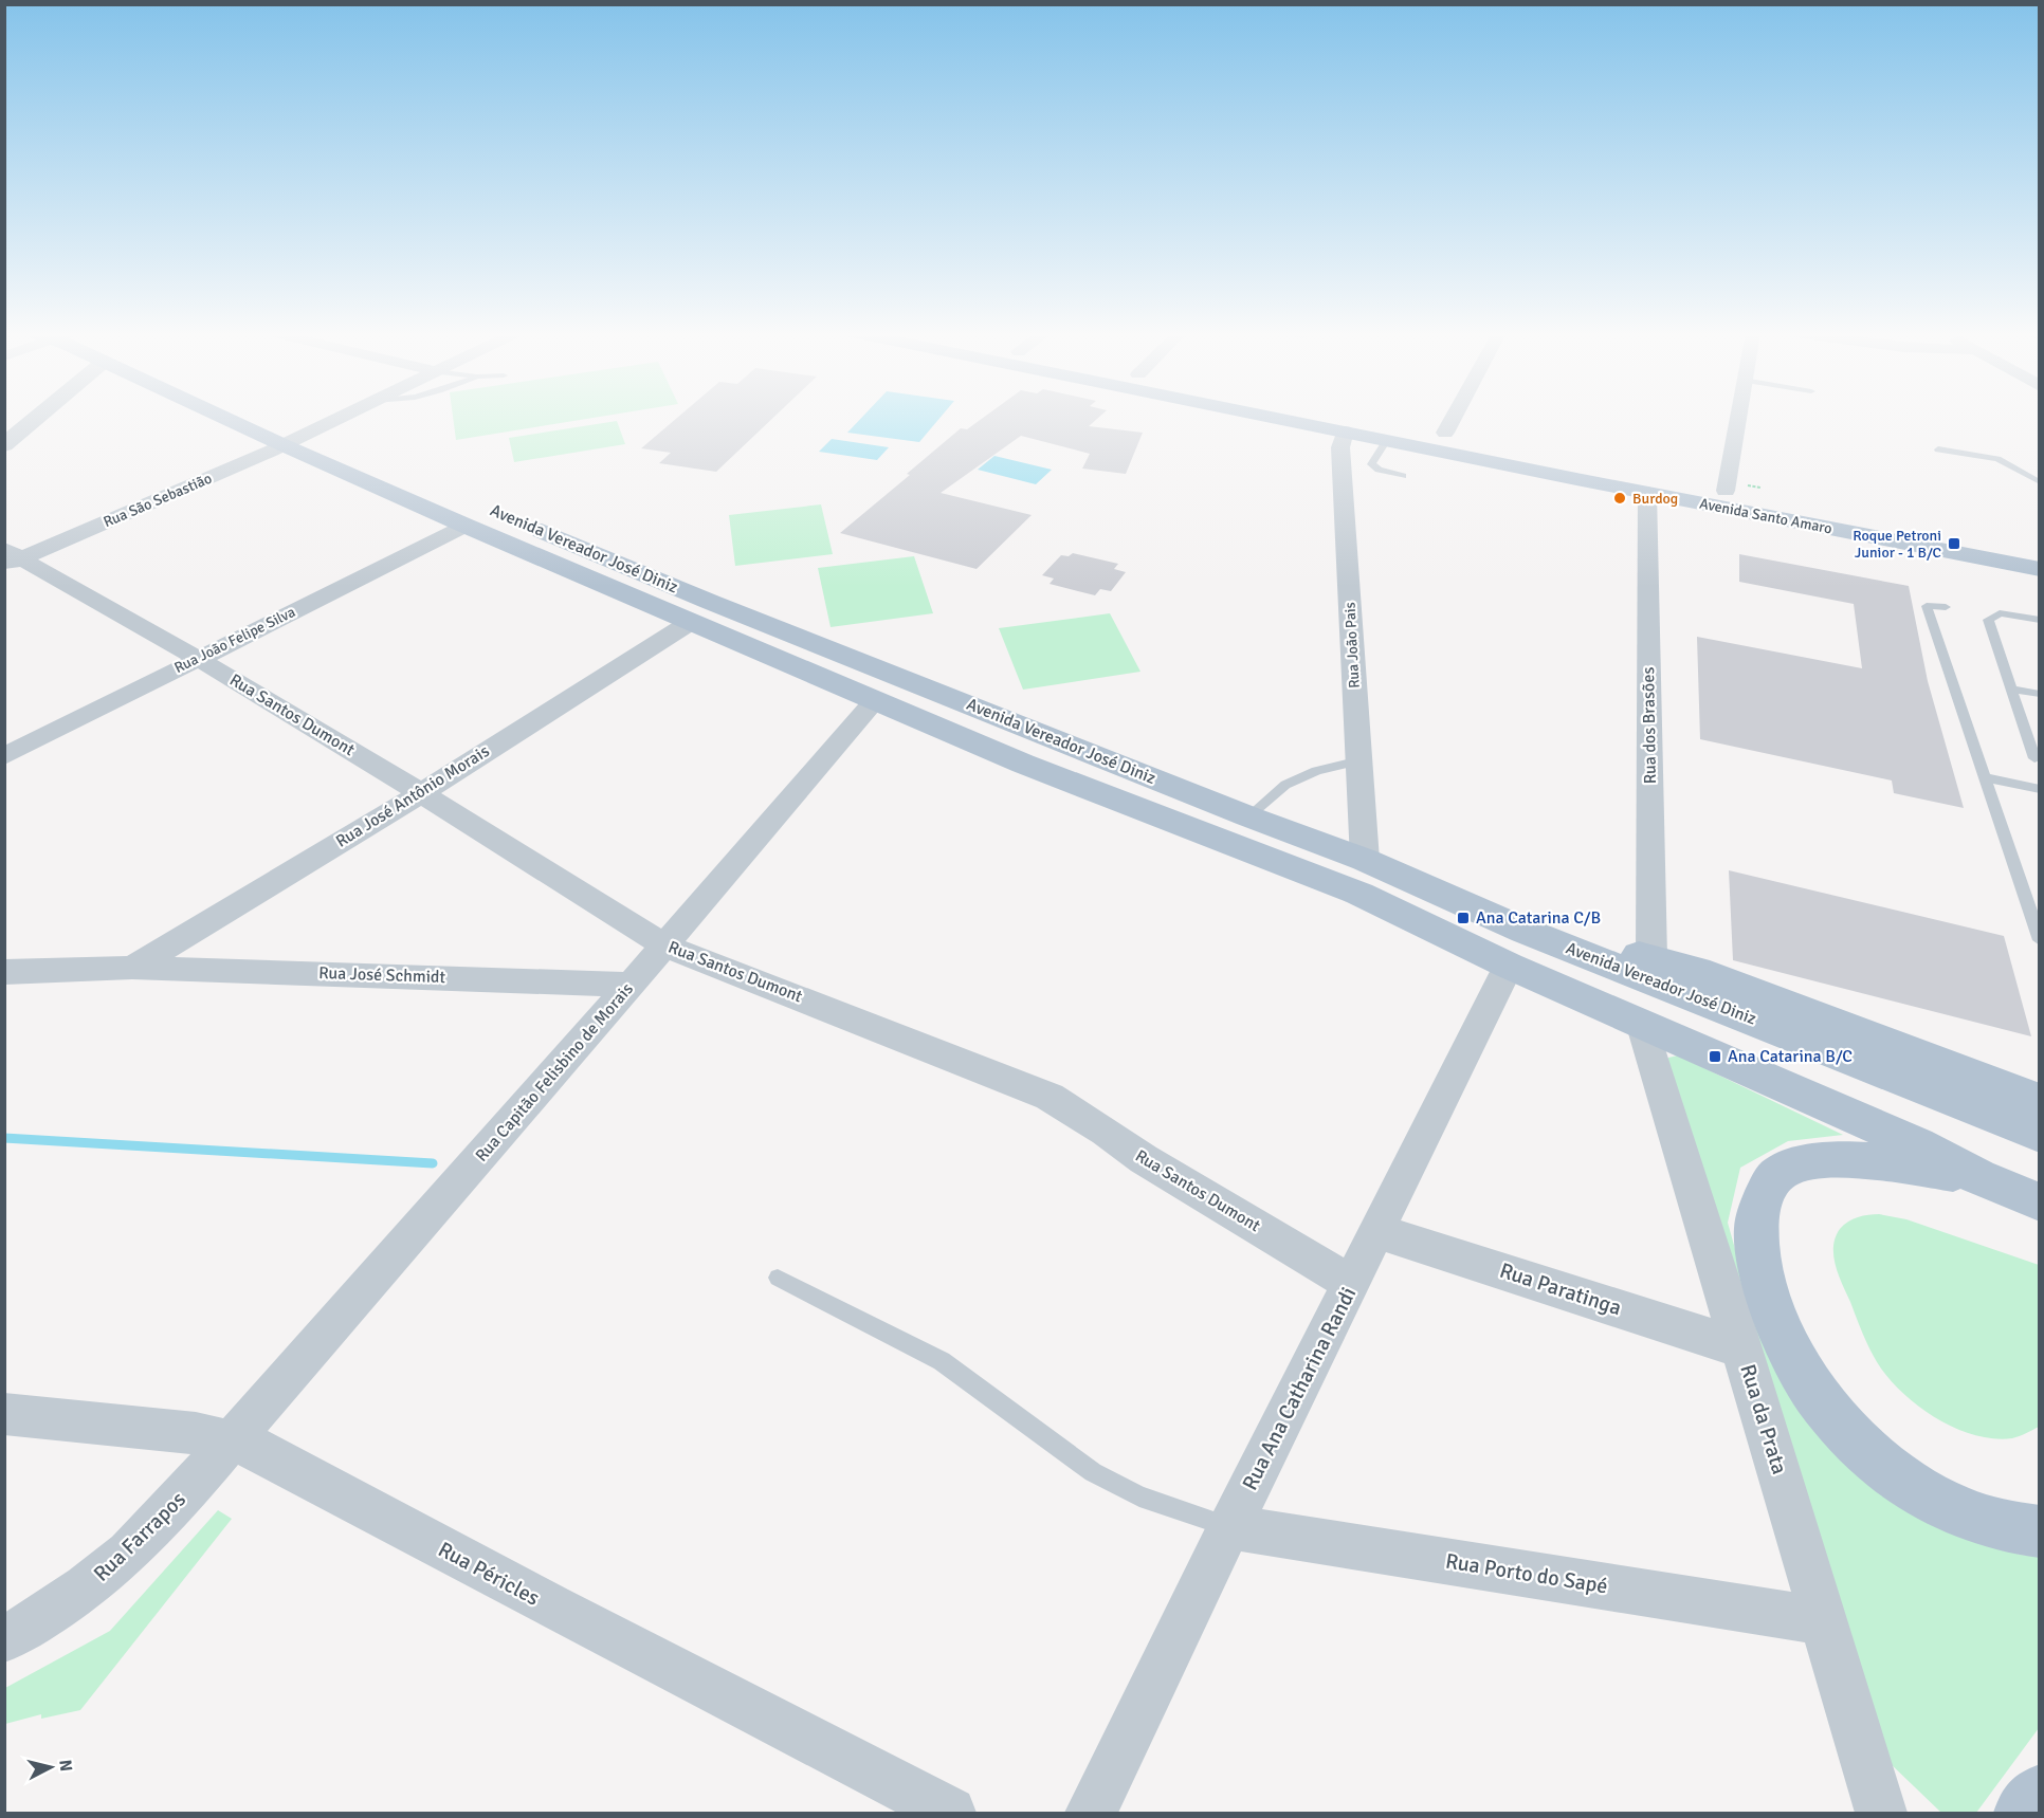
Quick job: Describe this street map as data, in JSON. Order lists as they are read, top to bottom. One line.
{"streets":{"main road":["Avenida Santo Amaro","Avenida Vereador José Diniz"],"street":["Rua São Sebastião","Rua João Felipe Silva","Rua João Pais","Rua Santos Dumont","Rua dos Brasões","Rua José Antônio Morais","Rua José Schmidt","Rua Capitão Felisbino de Morais","Rua Paratinga","Rua Ana Catharina Randi","Rua da Prata","Rua Farrapos","Rua Péricles","Rua Porto do Sapé"]},"crossings":[["Rua São Sebastião","Avenida Vereador José Diniz"],["Rua São Sebastião","Rua Santos Dumont"],["Avenida Santo Amaro","Rua João Pais"],["Avenida Santo Amaro","Rua dos Brasões"],["Avenida Vereador José Diniz","Rua João Felipe Silva"],["Avenida Vereador José Diniz","Rua João Pais"],["Avenida Vereador José Diniz","Rua José Antônio Morais"],["Avenida Vereador José Diniz","Rua Capitão Felisbino de Morais"],["Avenida Vereador José Diniz","Rua Ana Catharina Randi"],["Avenida Vereador José Diniz","Rua da Prata"],["Rua João Felipe Silva","Rua Santos Dumont"],["Rua Santos Dumont","Rua José Antônio Morais"],["Rua Santos Dumont","Rua Capitão Felisbino de Morais"],["Rua Santos Dumont","Rua Ana Catharina Randi"],["Rua José Antônio Morais","Rua José Schmidt"],["Rua José Schmidt","Rua Capitão Felisbino de Morais"],["Rua Capitão Felisbino de Morais","Rua Farrapos"],["Rua Capitão Felisbino de Morais","Rua Péricles"],["Rua Paratinga","Rua Ana Catharina Randi"],["Rua Paratinga","Rua da Prata"],["Rua Ana Catharina Randi","Rua Porto do Sapé"],["Rua da Prata","Rua Porto do Sapé"],["Rua Farrapos","Rua Péricles"]],"places":{"other":["Burdog"],"transit":["Roque Petroni Junior - 1 B/C","Ana Catarina C/B","Ana Catarina B/C"]},"north":"right"}
